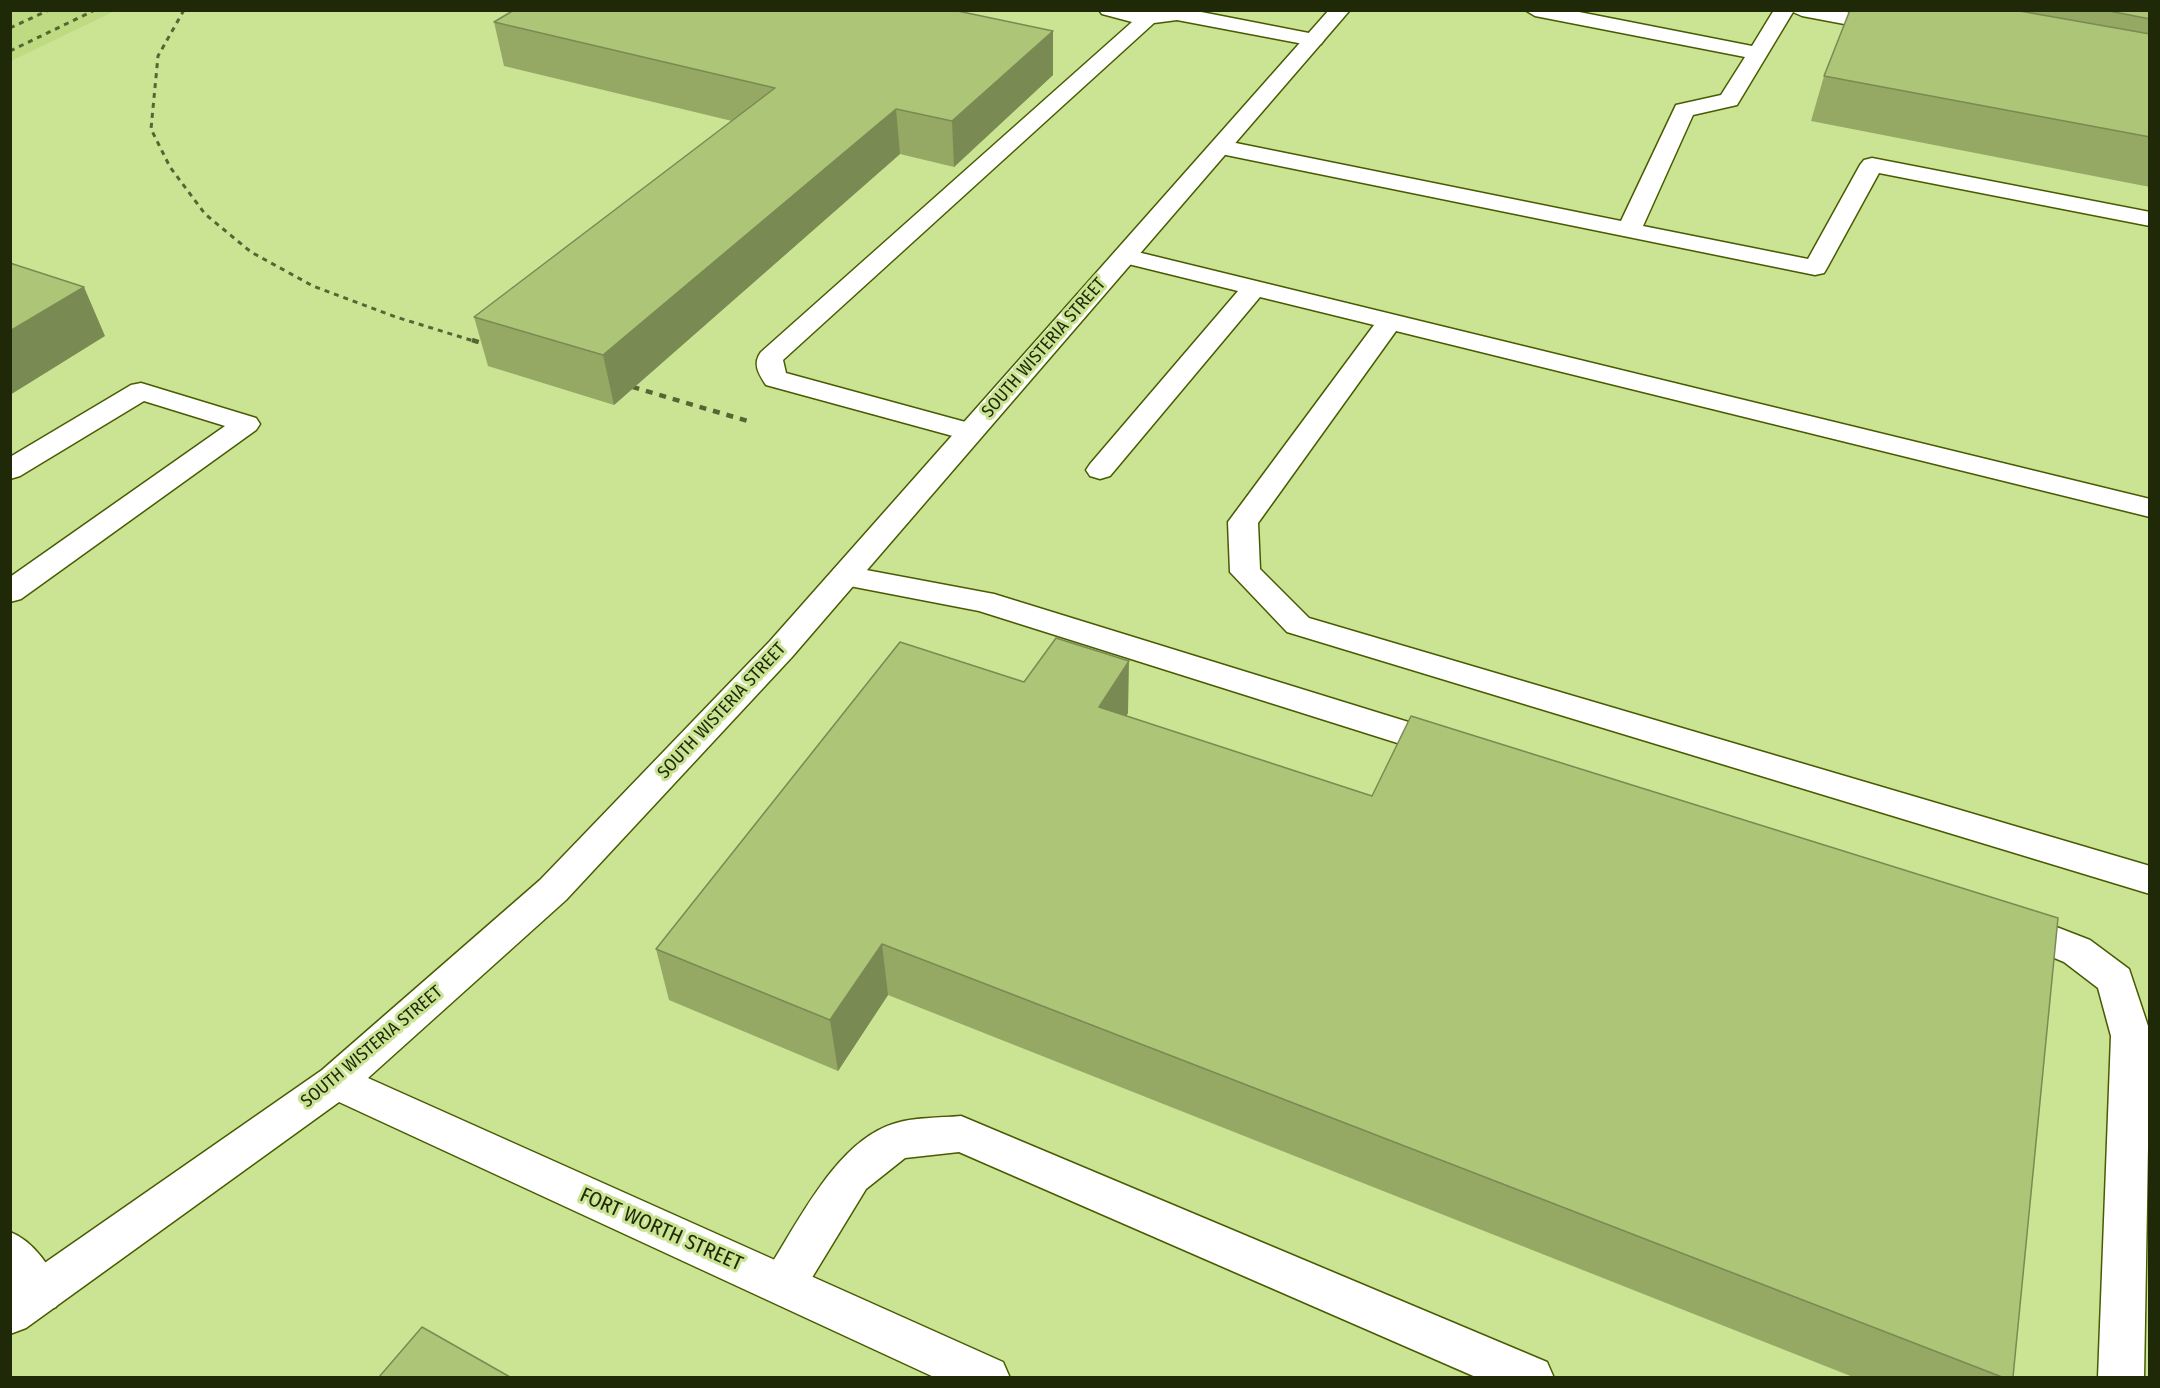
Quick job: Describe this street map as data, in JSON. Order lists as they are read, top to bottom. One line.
{"streets":{"street":["SOUTH WISTERIA STREET","FORT WORTH STREET"]},"crossings":[["SOUTH WISTERIA STREET","FORT WORTH STREET"]]}
